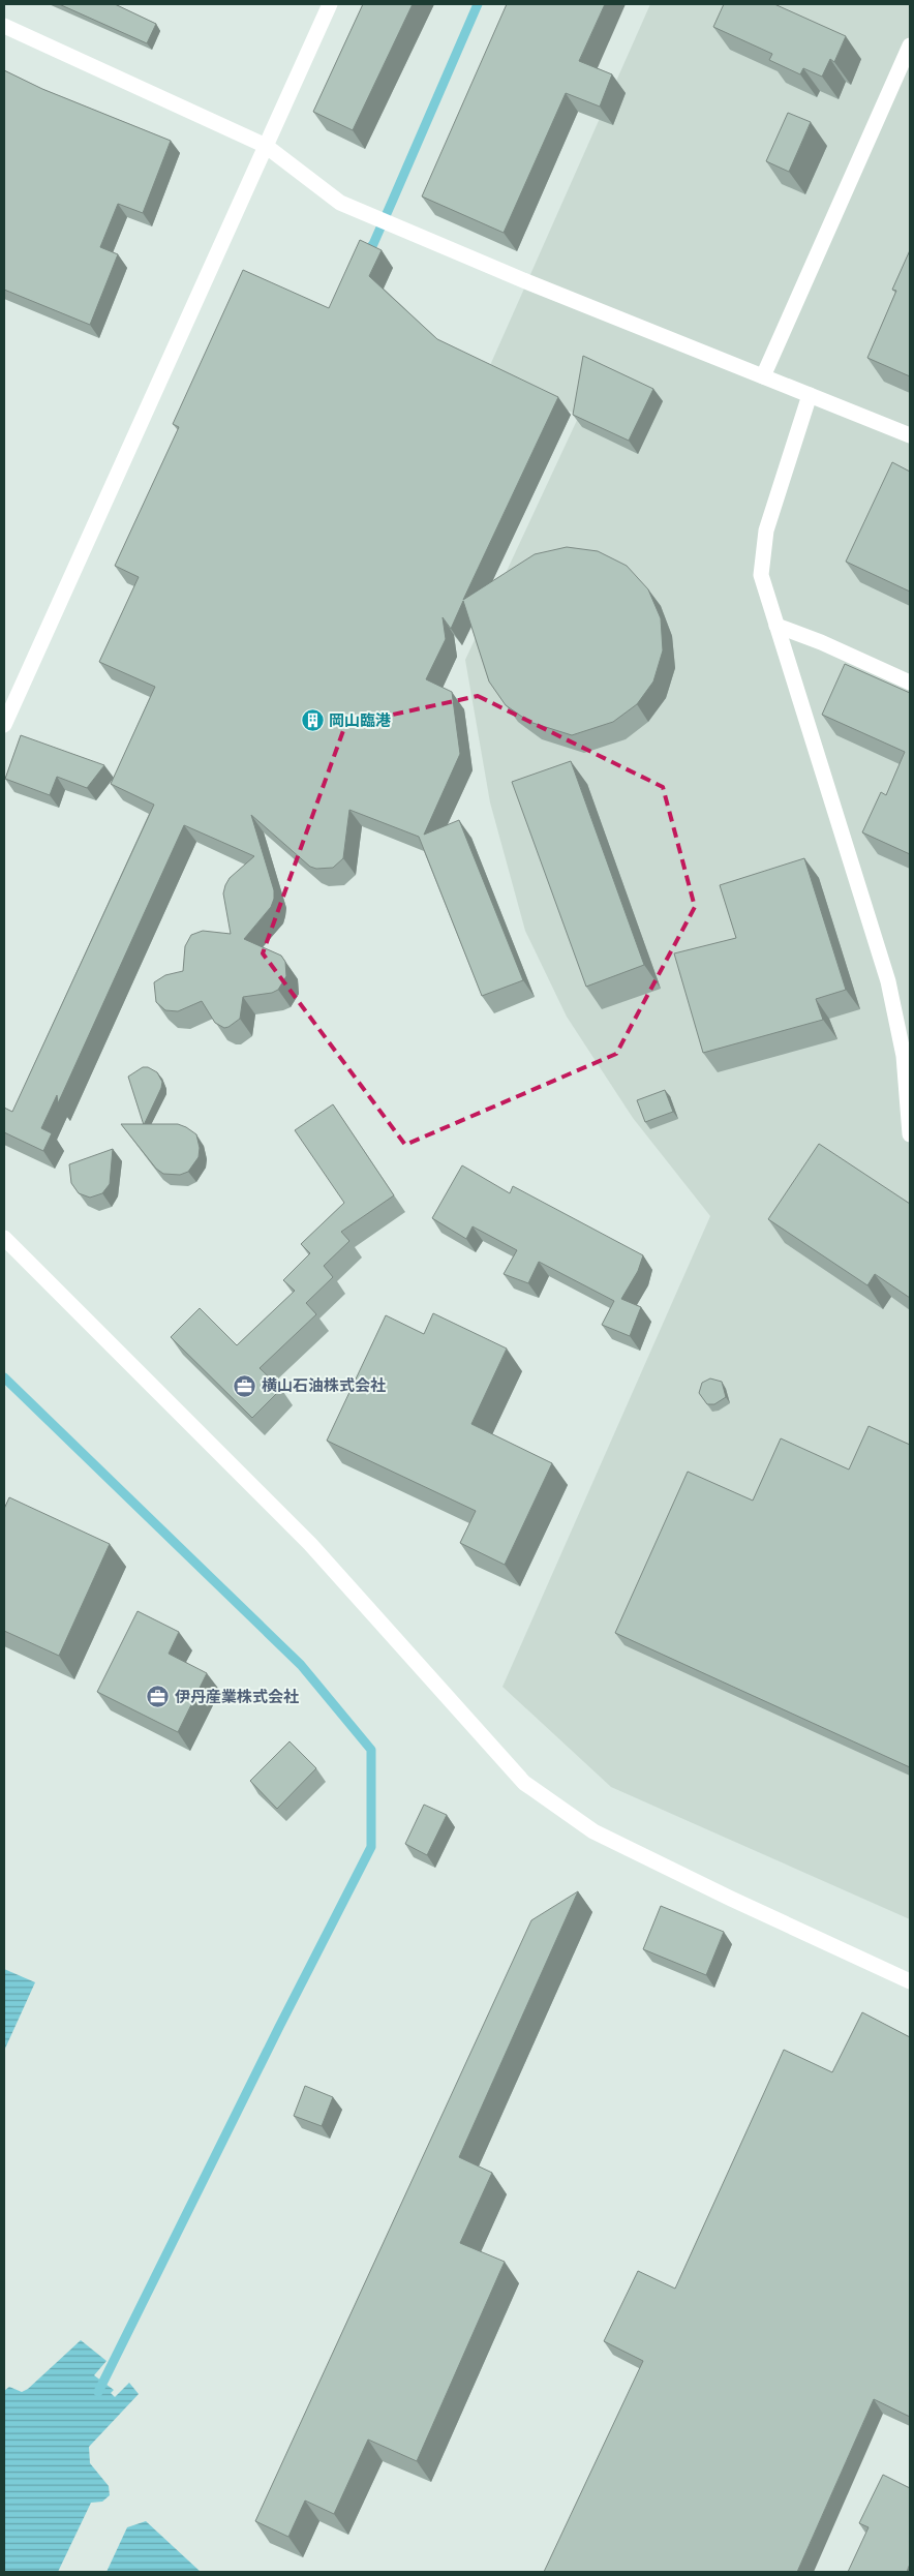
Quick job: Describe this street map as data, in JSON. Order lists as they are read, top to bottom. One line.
{"places":{"building":["岡山臨港"],"office":["横山石油株式会社","伊丹産業株式会社"]}}
